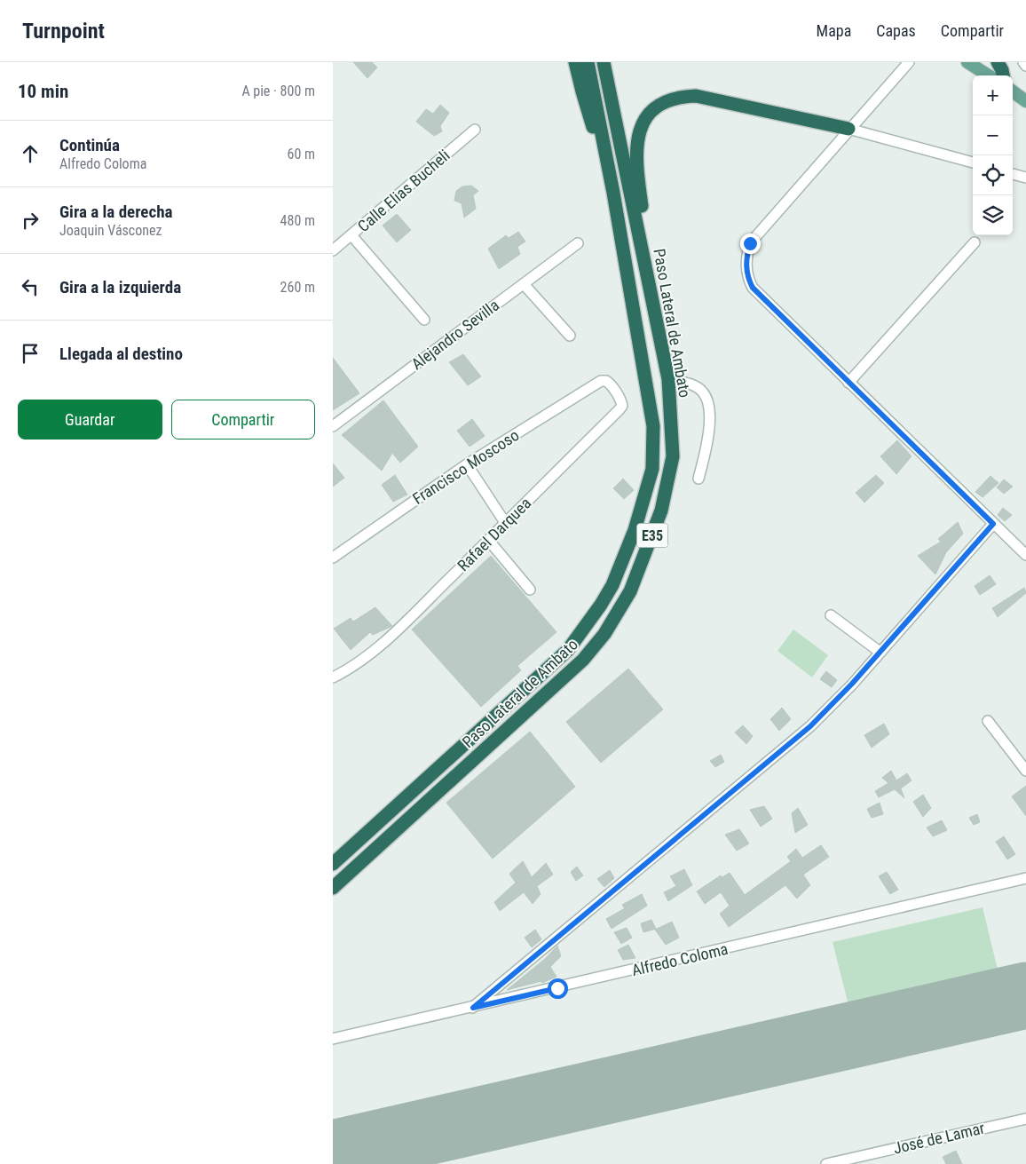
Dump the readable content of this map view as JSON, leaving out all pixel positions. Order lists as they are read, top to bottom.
{
  "streets": {
    "highway": ["Paso Lateral de Ambato", "E35"],
    "street": [
      "Calle Elias Bucheli",
      "Alejandro Sevilla",
      "Francisco Moscoso",
      "Rafael Darquea",
      "Alfredo Coloma",
      "José de Lamar"
    ]
  },
  "crossings": [
    ["Francisco Moscoso", "Rafael Darquea"]
  ],
  "page": {
    "header": "Turnpoint",
    "nav": ["Mapa", "Capas", "Compartir"],
    "heading": ["10 min", "A pie · 800 m"],
    "map_buttons": ["+", "−"],
    "list": [
      ["Continúa", "Alfredo Coloma", "60 m"],
      ["Gira a la derecha", "Joaquin Vásconez", "480 m"],
      ["Gira a la izquierda", "260 m"],
      "Llegada al destino"
    ],
    "buttons": ["Guardar", "Compartir"]
  }
}
